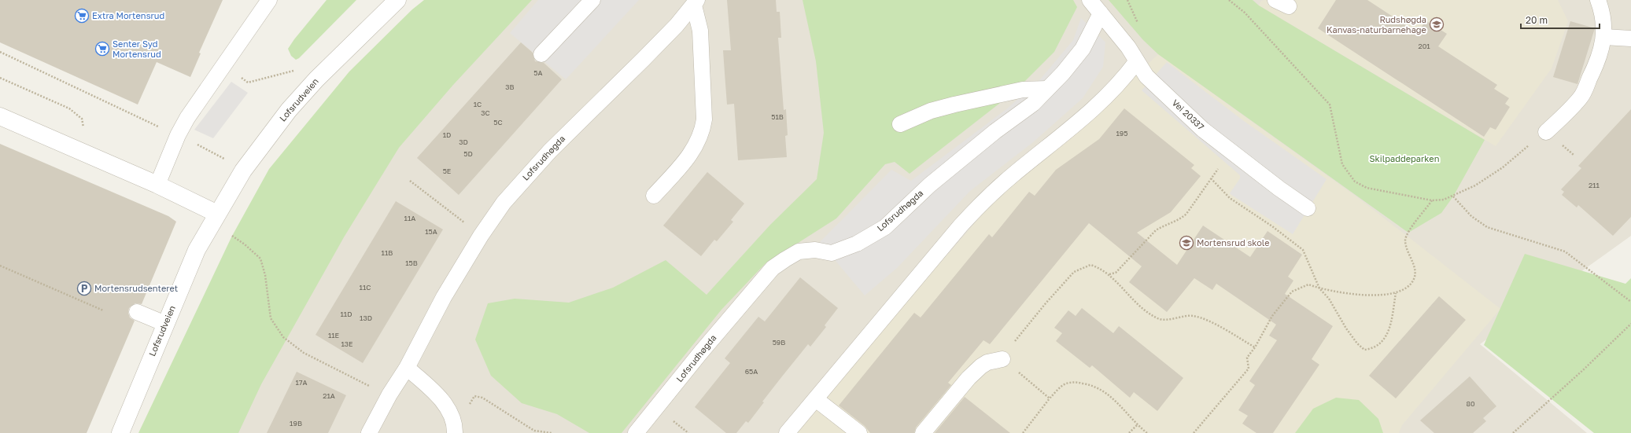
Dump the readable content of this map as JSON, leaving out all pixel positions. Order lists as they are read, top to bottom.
{
  "streets": {
    "street": ["Lofsrudveien"],
    "lane": ["Vei 20337", "Lofsrudhøgda"]
  },
  "crossings": [
    ["Vei 20337", "Lofsrudhøgda"]
  ],
  "parks": ["Skilpaddeparken"],
  "places": {
    "supermarket": ["Extra Mortensrud", "Senter Syd Mortensrud"],
    "school or university": ["Rudshøgda Kanvas-naturbarnehage", "Mortensrud skole"],
    "parking": ["Mortensrudsenteret"]
  },
  "house_numbers": [
    "201",
    "5A",
    "3B",
    "1C",
    "3C",
    "51B",
    "5C",
    "195",
    "1D",
    "3D",
    "5D",
    "5E",
    "211",
    "11A",
    "15A",
    "11B",
    "15B",
    "11C",
    "11D",
    "13D",
    "11E",
    "59B",
    "13E",
    "65A",
    "17A",
    "21A",
    "80",
    "19B"
  ],
  "scale_bar": "20 m"
}
